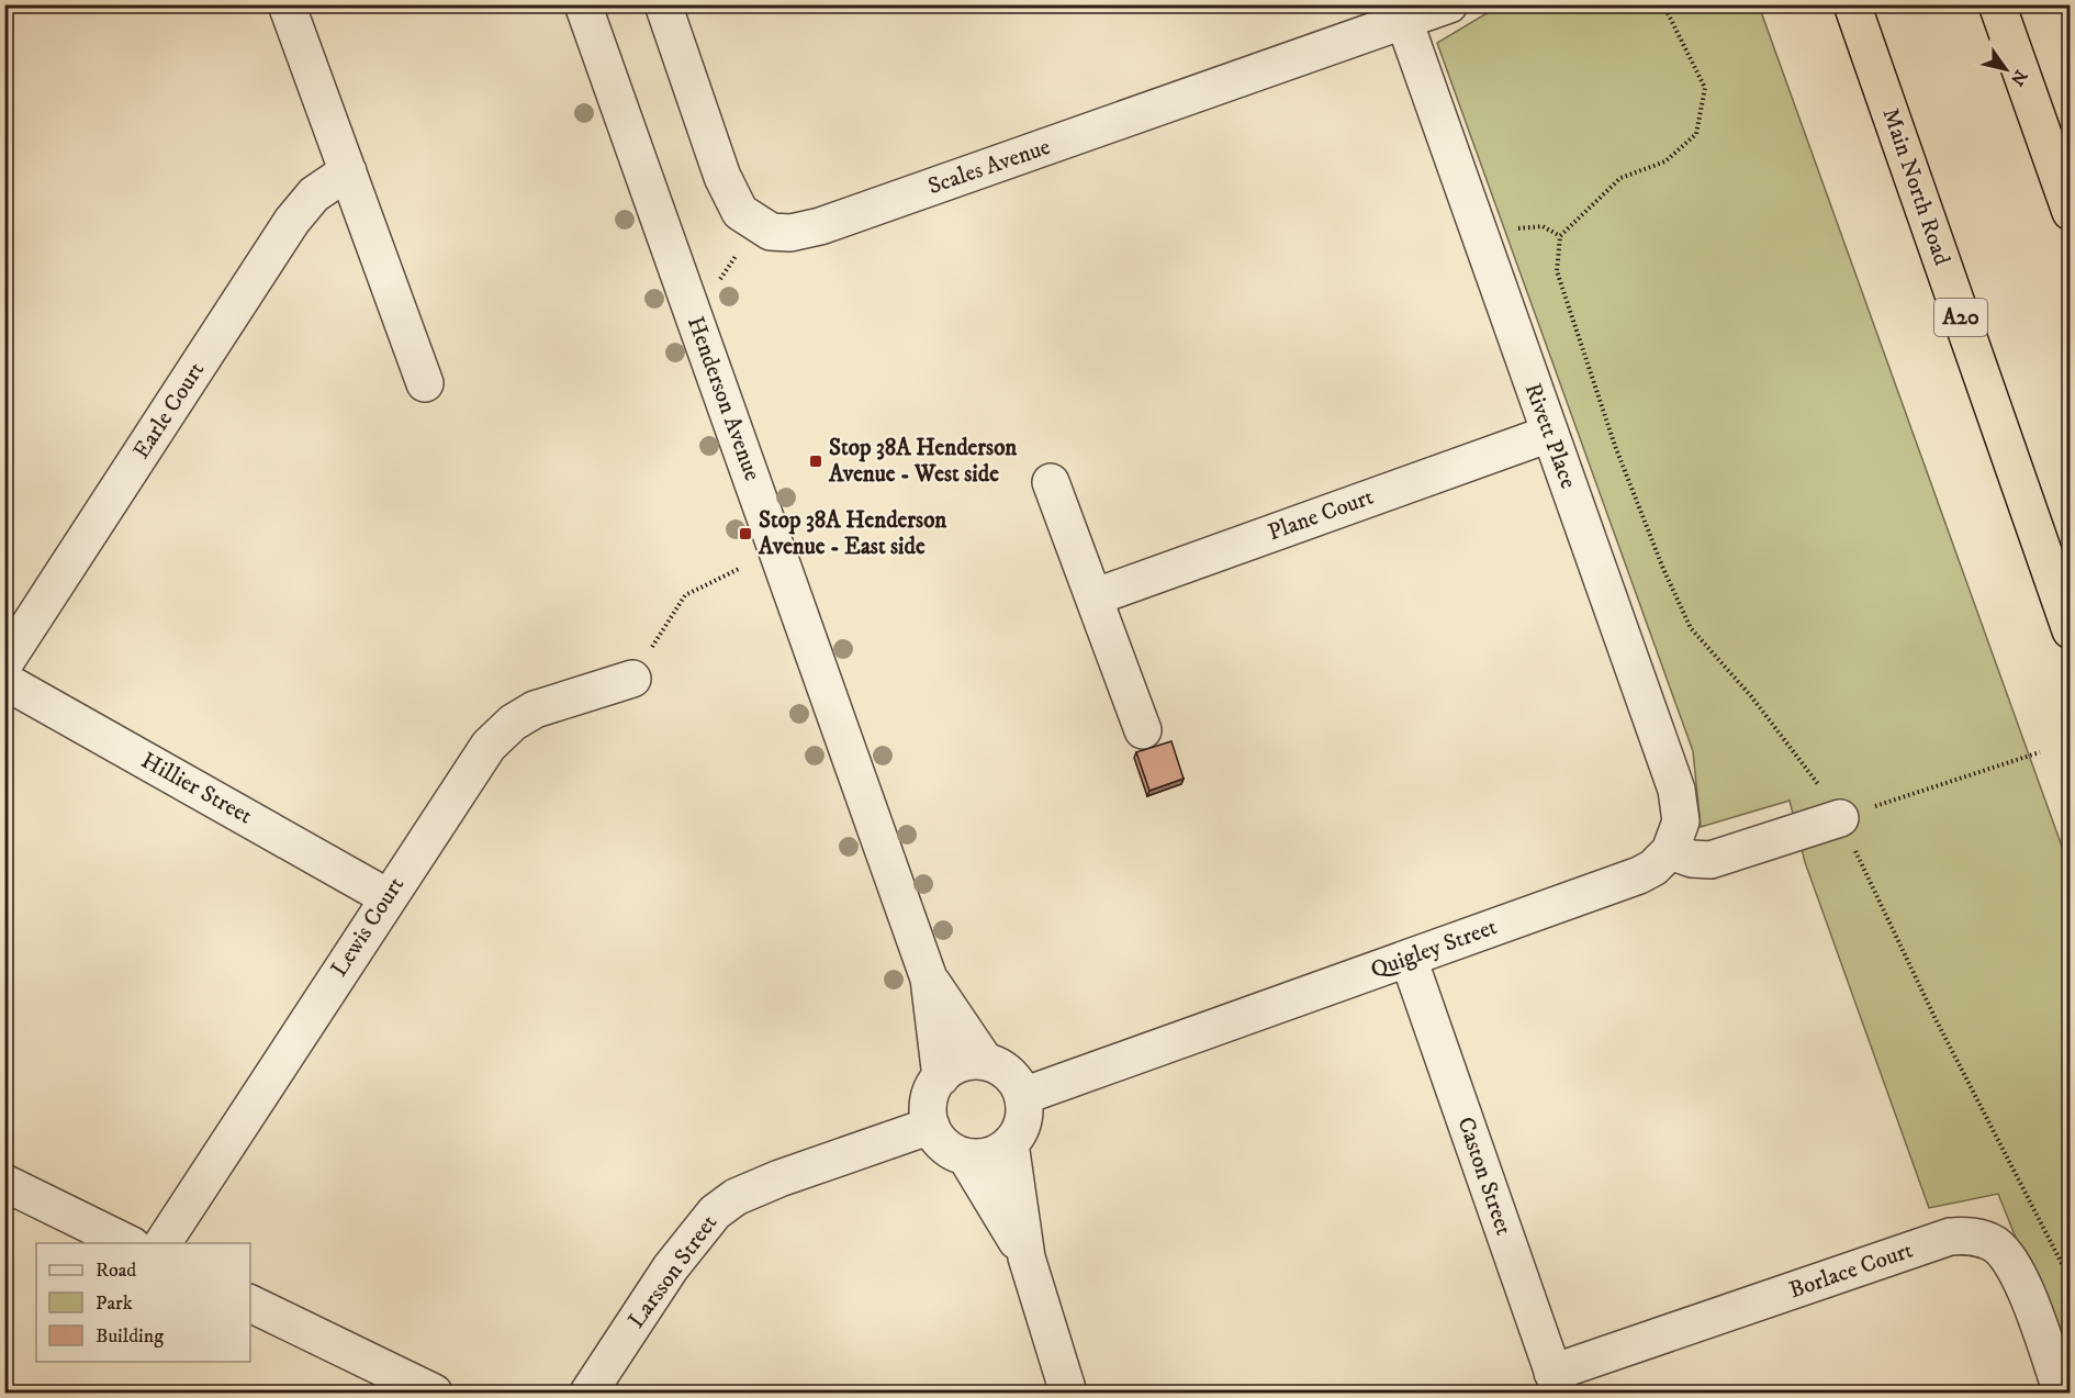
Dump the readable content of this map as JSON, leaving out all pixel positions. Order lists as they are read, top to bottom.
{
  "streets": {
    "highway": ["Main North Road", "A20"],
    "street": [
      "Scales Avenue",
      "Henderson Avenue",
      "Earle Court",
      "Rivett Place",
      "Plane Court",
      "Hillier Street",
      "Lewis Court",
      "Quigley Street",
      "Caston Street",
      "Borlace Court",
      "Larsson Street"
    ]
  },
  "crossings": [
    ["Scales Avenue", "Rivett Place"],
    ["Henderson Avenue", "Quigley Street"],
    ["Henderson Avenue", "Larsson Street"],
    ["Rivett Place", "Plane Court"],
    ["Rivett Place", "Quigley Street"],
    ["Hillier Street", "Lewis Court"],
    ["Quigley Street", "Caston Street"],
    ["Quigley Street", "Larsson Street"],
    ["Caston Street", "Borlace Court"]
  ],
  "places": {
    "transit": ["Stop 38A Henderson Avenue - West side", "Stop 38A Henderson Avenue - East side"]
  },
  "legend": ["Road", "Park", "Building"],
  "north": "bottom right"
}
